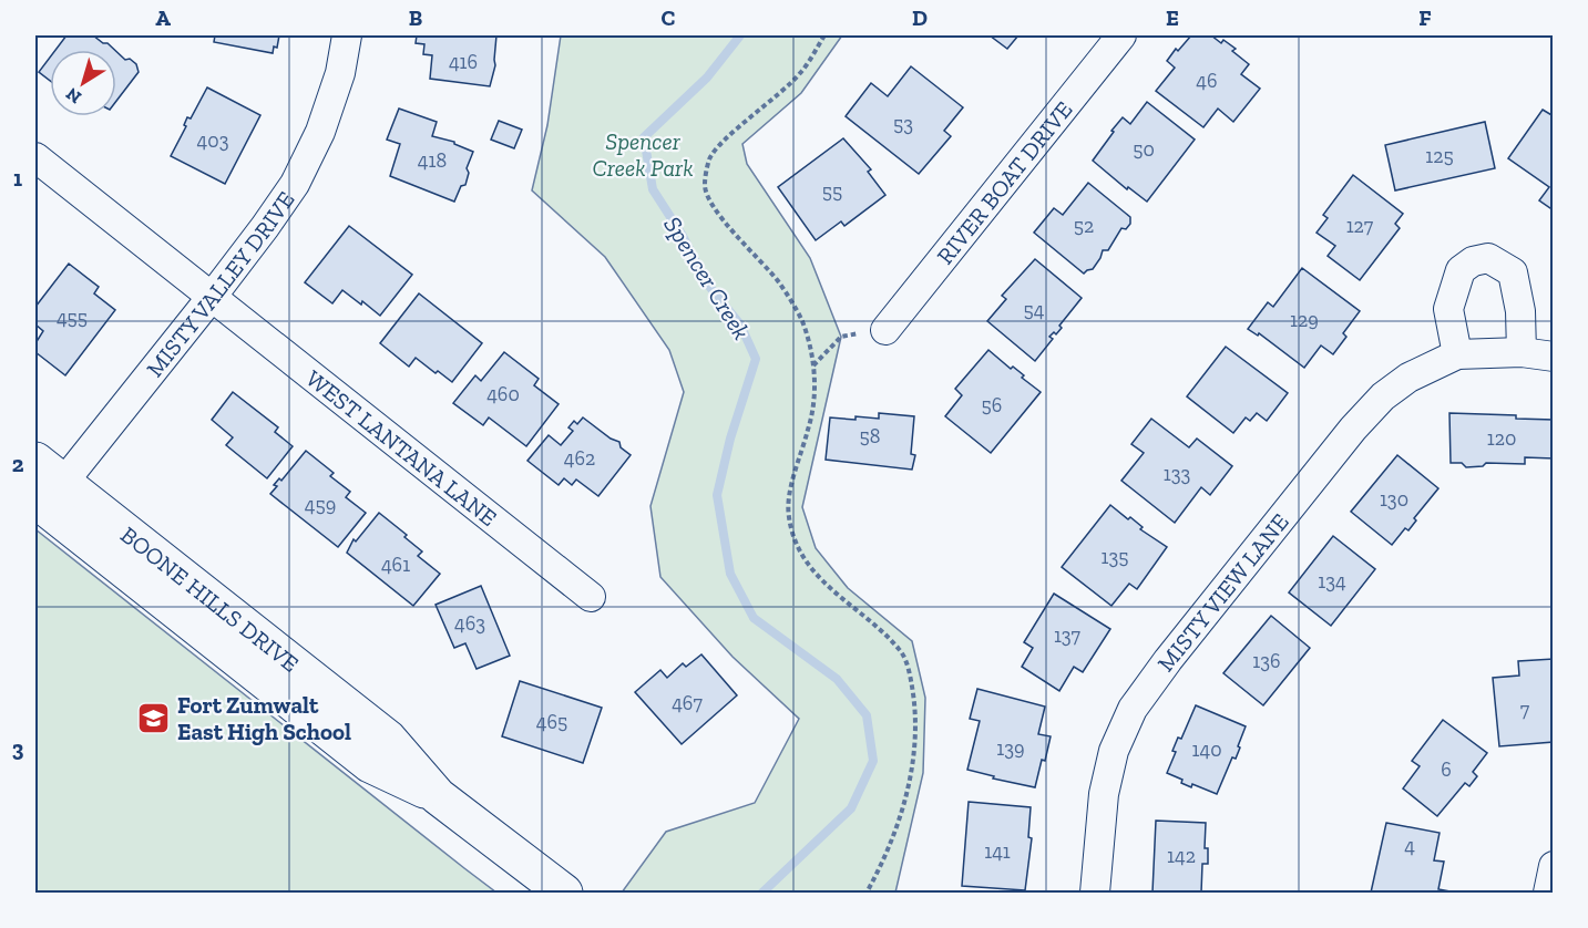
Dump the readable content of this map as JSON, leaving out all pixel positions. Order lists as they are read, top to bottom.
{
  "streets": {
    "street": [
      "RIVER BOAT DRIVE",
      "MISTY VALLEY DRIVE",
      "WEST LANTANA LANE",
      "MISTY VIEW LANE",
      "BOONE HILLS DRIVE"
    ]
  },
  "crossings": [
    ["MISTY VALLEY DRIVE", "WEST LANTANA LANE"],
    ["MISTY VALLEY DRIVE", "BOONE HILLS DRIVE"]
  ],
  "water": ["Spencer Creek"],
  "parks": ["Spencer Creek Park"],
  "places": {
    "school or university": ["Fort Zumwalt East High School"]
  },
  "house_numbers": [
    "416",
    "46",
    "53",
    "403",
    "50",
    "125",
    "418",
    "55",
    "52",
    "127",
    "54",
    "455",
    "129",
    "460",
    "56",
    "58",
    "120",
    "462",
    "133",
    "130",
    "459",
    "135",
    "461",
    "134",
    "463",
    "137",
    "136",
    "467",
    "7",
    "465",
    "139",
    "140",
    "6",
    "4",
    "141",
    "142"
  ],
  "north": "bottom left",
  "grid": {
    "columns": [
      "A",
      "B",
      "C",
      "D",
      "E",
      "F"
    ],
    "rows": ["1", "2", "3"]
  }
}
